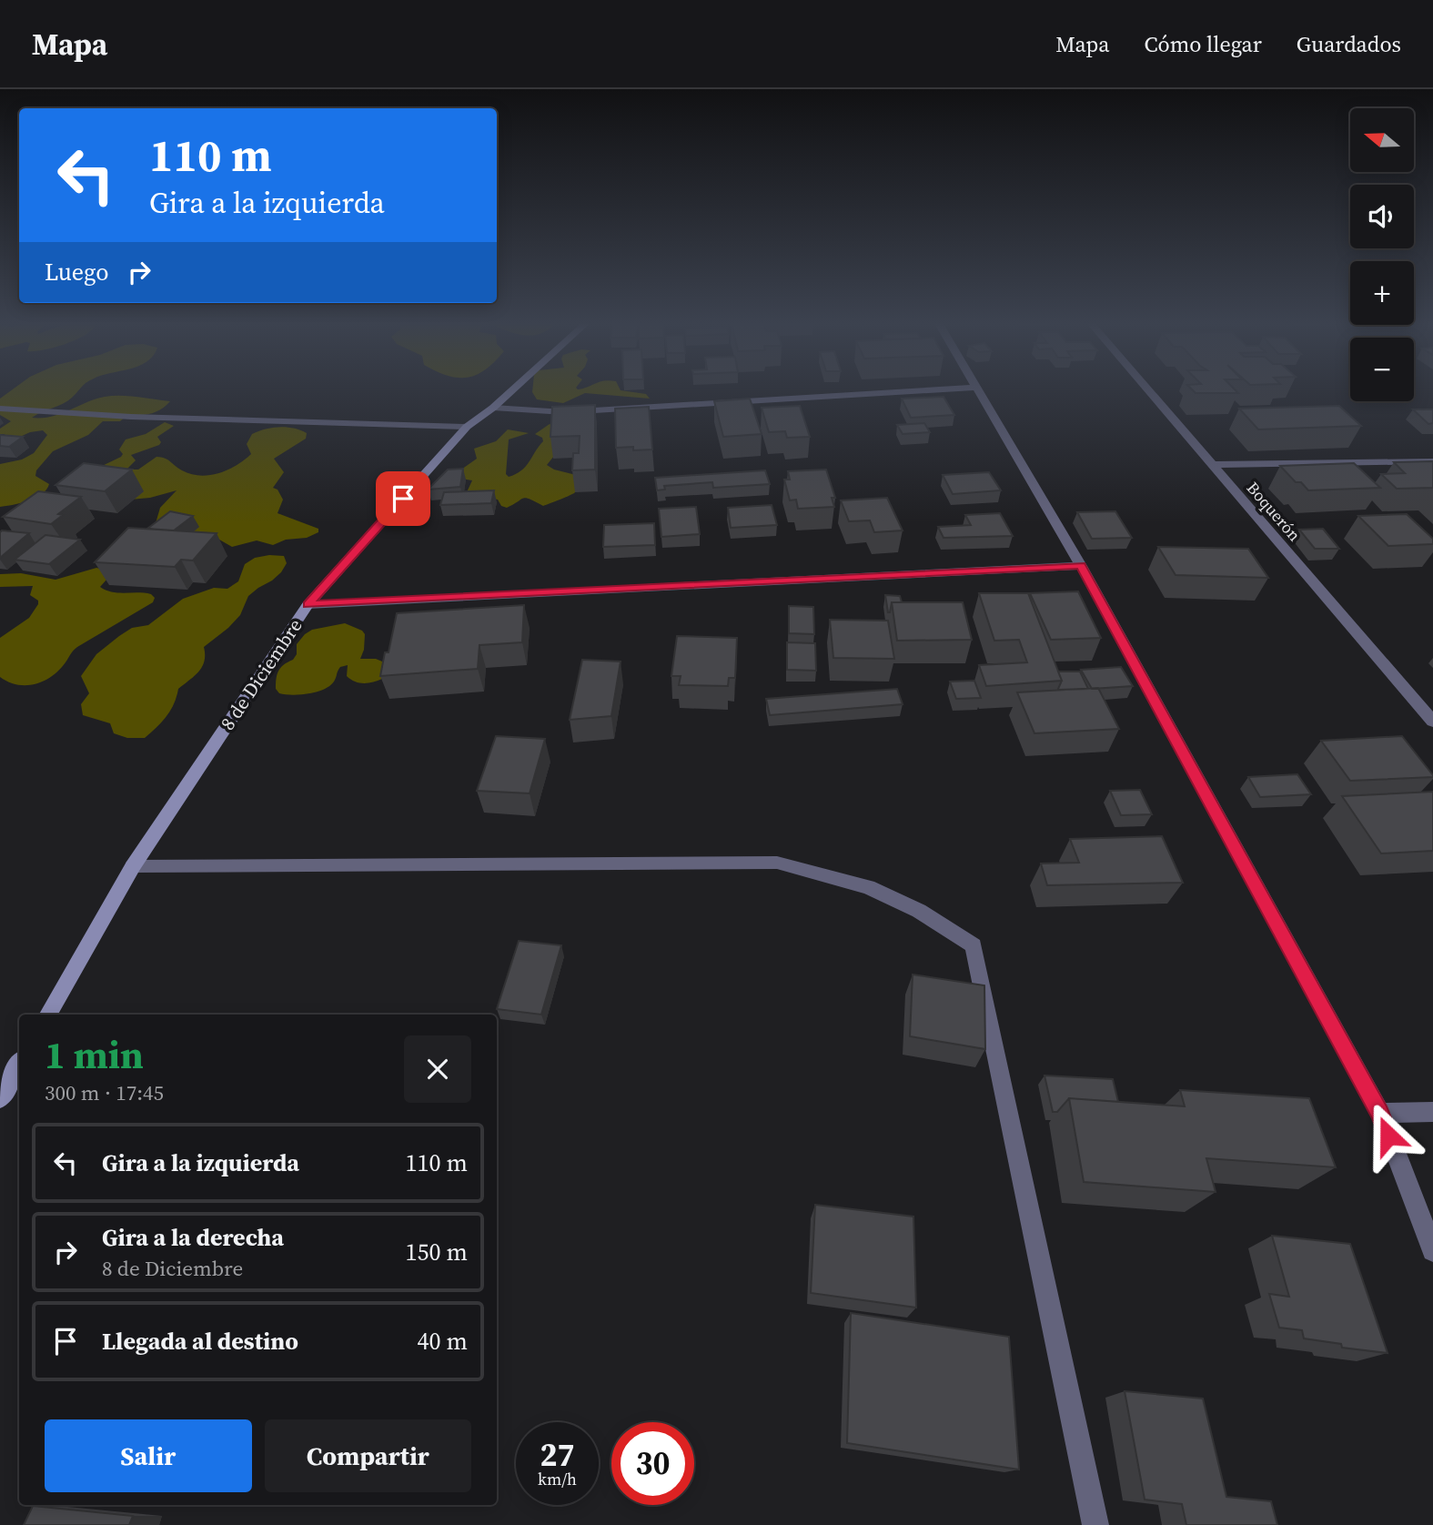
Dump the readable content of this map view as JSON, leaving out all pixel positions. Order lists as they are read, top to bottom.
{
  "streets": {
    "street": ["Boquerón", "8 de Diciembre"]
  },
  "north": "left",
  "page": {
    "header": "Mapa",
    "nav": ["Mapa", "Cómo llegar", "Guardados"],
    "map_buttons": ["+", "−"],
    "turn": ["110 m", "Gira a la izquierda"],
    "then": "Luego",
    "heading": ["1 min", "300 m · 17:45"],
    "list": [
      {
        "name": "Gira a la izquierda",
        "value": "110 m"
      },
      {
        "name": "Gira a la derecha",
        "note": "8 de Diciembre",
        "value": "150 m"
      },
      {
        "name": "Llegada al destino",
        "value": "40 m"
      }
    ],
    "buttons": ["Salir", "Compartir"],
    "speed": "27 km/h",
    "limit": "30"
  }
}
